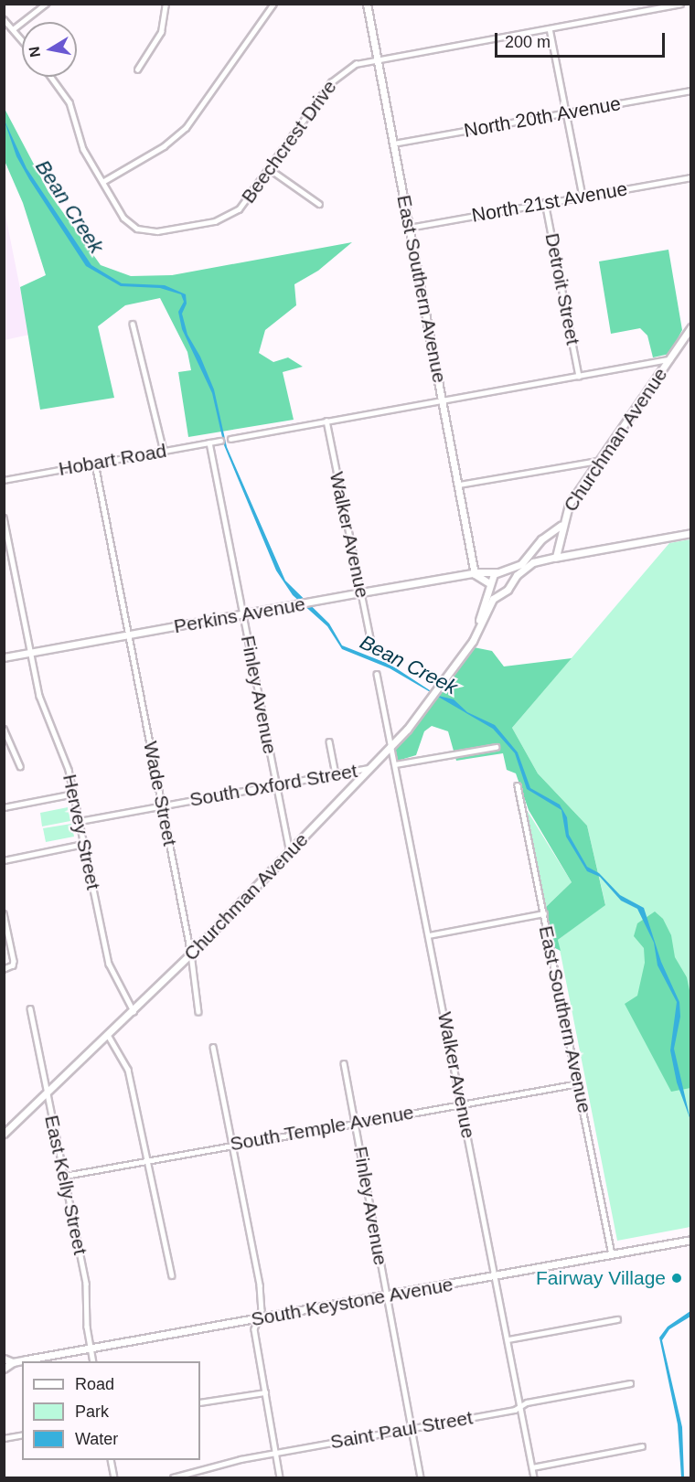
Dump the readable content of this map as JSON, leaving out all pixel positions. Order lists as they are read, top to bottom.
{
  "streets": {
    "main road": [
      "East Southern Avenue",
      "Churchman Avenue",
      "Perkins Avenue",
      "South Keystone Avenue"
    ],
    "street": [
      "North 20th Avenue",
      "Beechcrest Drive",
      "North 21st Avenue",
      "Detroit Street",
      "Hobart Road",
      "Walker Avenue",
      "Finley Avenue",
      "South Oxford Street",
      "Wade Street",
      "Hervey Street",
      "South Temple Avenue",
      "East Kelly Street",
      "Saint Paul Street"
    ]
  },
  "crossings": [
    ["North 20th Avenue", "East Southern Avenue"],
    ["Beechcrest Drive", "East Southern Avenue"],
    ["North 21st Avenue", "East Southern Avenue"],
    ["North 21st Avenue", "Detroit Street"],
    ["East Southern Avenue", "Perkins Avenue"],
    ["East Southern Avenue", "South Temple Avenue"],
    ["East Southern Avenue", "South Keystone Avenue"],
    ["Churchman Avenue", "Walker Avenue"],
    ["Churchman Avenue", "Perkins Avenue"],
    ["Churchman Avenue", "Finley Avenue"],
    ["Churchman Avenue", "South Oxford Street"],
    ["Churchman Avenue", "Wade Street"],
    ["Churchman Avenue", "Hervey Street"],
    ["Churchman Avenue", "East Kelly Street"],
    ["Hobart Road", "Finley Avenue"],
    ["Hobart Road", "Wade Street"],
    ["Walker Avenue", "Perkins Avenue"],
    ["Walker Avenue", "South Temple Avenue"],
    ["Walker Avenue", "South Keystone Avenue"],
    ["Walker Avenue", "Saint Paul Street"],
    ["Perkins Avenue", "Finley Avenue"],
    ["Perkins Avenue", "Wade Street"],
    ["Perkins Avenue", "Hervey Street"],
    ["Finley Avenue", "South Oxford Street"],
    ["Finley Avenue", "South Temple Avenue"],
    ["Finley Avenue", "South Keystone Avenue"],
    ["Finley Avenue", "Saint Paul Street"],
    ["South Oxford Street", "Wade Street"],
    ["South Oxford Street", "Hervey Street"],
    ["South Temple Avenue", "East Kelly Street"],
    ["East Kelly Street", "South Keystone Avenue"]
  ],
  "water": ["Bean Creek"],
  "places": ["Fairway Village"],
  "legend": ["Road", "Park", "Water"],
  "scale_bar": "200 m",
  "north": "left"
}
